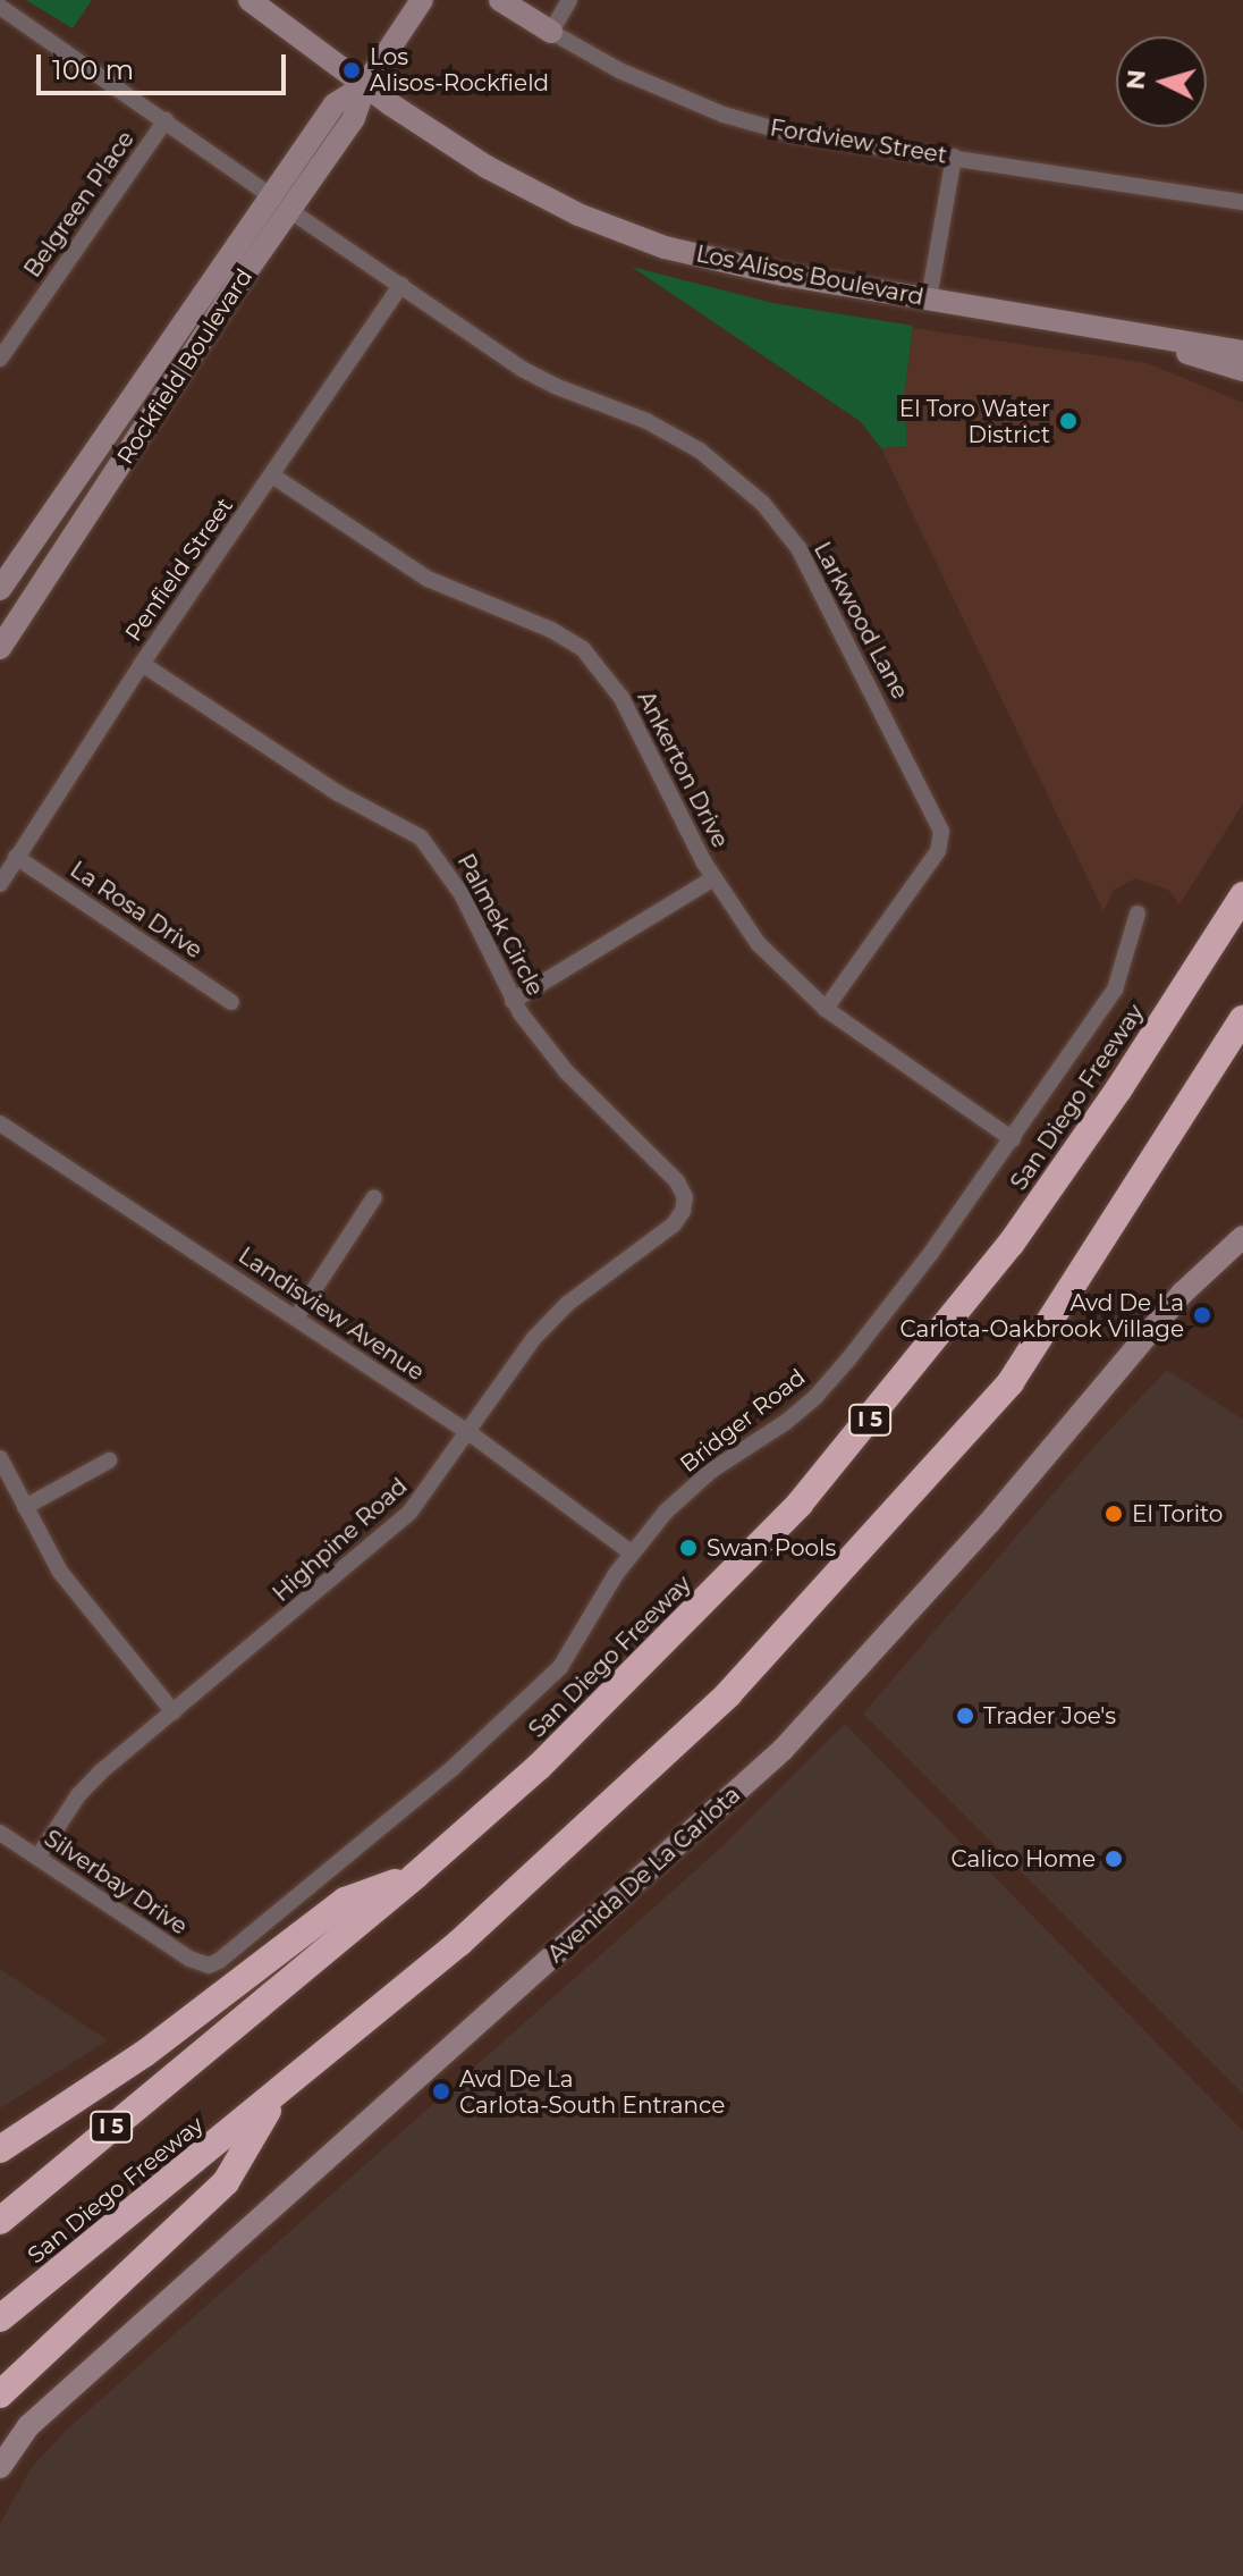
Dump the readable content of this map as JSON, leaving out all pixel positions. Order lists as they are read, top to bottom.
{
  "streets": {
    "highway": ["San Diego Freeway", "I 5"],
    "main road": [
      "Fordview Street",
      "Los Alisos Boulevard",
      "Rockfield Boulevard",
      "Avenida De La Carlota"
    ],
    "street": [
      "Belgreen Place",
      "Penfield Street",
      "Larkwood Lane",
      "Ankerton Drive",
      "La Rosa Drive",
      "Palmek Circle",
      "Landisview Avenue",
      "Bridger Road",
      "Highpine Road",
      "Silverbay Drive"
    ]
  },
  "crossings": [
    ["Belgreen Place", "Larkwood Lane"],
    ["Los Alisos Boulevard", "Rockfield Boulevard"],
    ["Rockfield Boulevard", "Larkwood Lane"],
    ["Penfield Street", "Larkwood Lane"],
    ["Penfield Street", "Ankerton Drive"],
    ["Penfield Street", "La Rosa Drive"],
    ["Penfield Street", "Palmek Circle"],
    ["Larkwood Lane", "Ankerton Drive"],
    ["Ankerton Drive", "Bridger Road"],
    ["Palmek Circle", "Highpine Road"],
    ["Landisview Avenue", "Bridger Road"],
    ["Landisview Avenue", "Highpine Road"],
    ["Bridger Road", "Silverbay Drive"],
    ["Highpine Road", "Silverbay Drive"]
  ],
  "places": [
    "Los Alisos-Rockfield",
    "El Toro Water District",
    "Avd De La Carlota-Oakbrook Village",
    "El Torito",
    "Swan Pools",
    "Trader Joe's",
    "Calico Home",
    "Avd De La Carlota-South Entrance"
  ],
  "scale_bar": "100 m",
  "north": "left"
}
